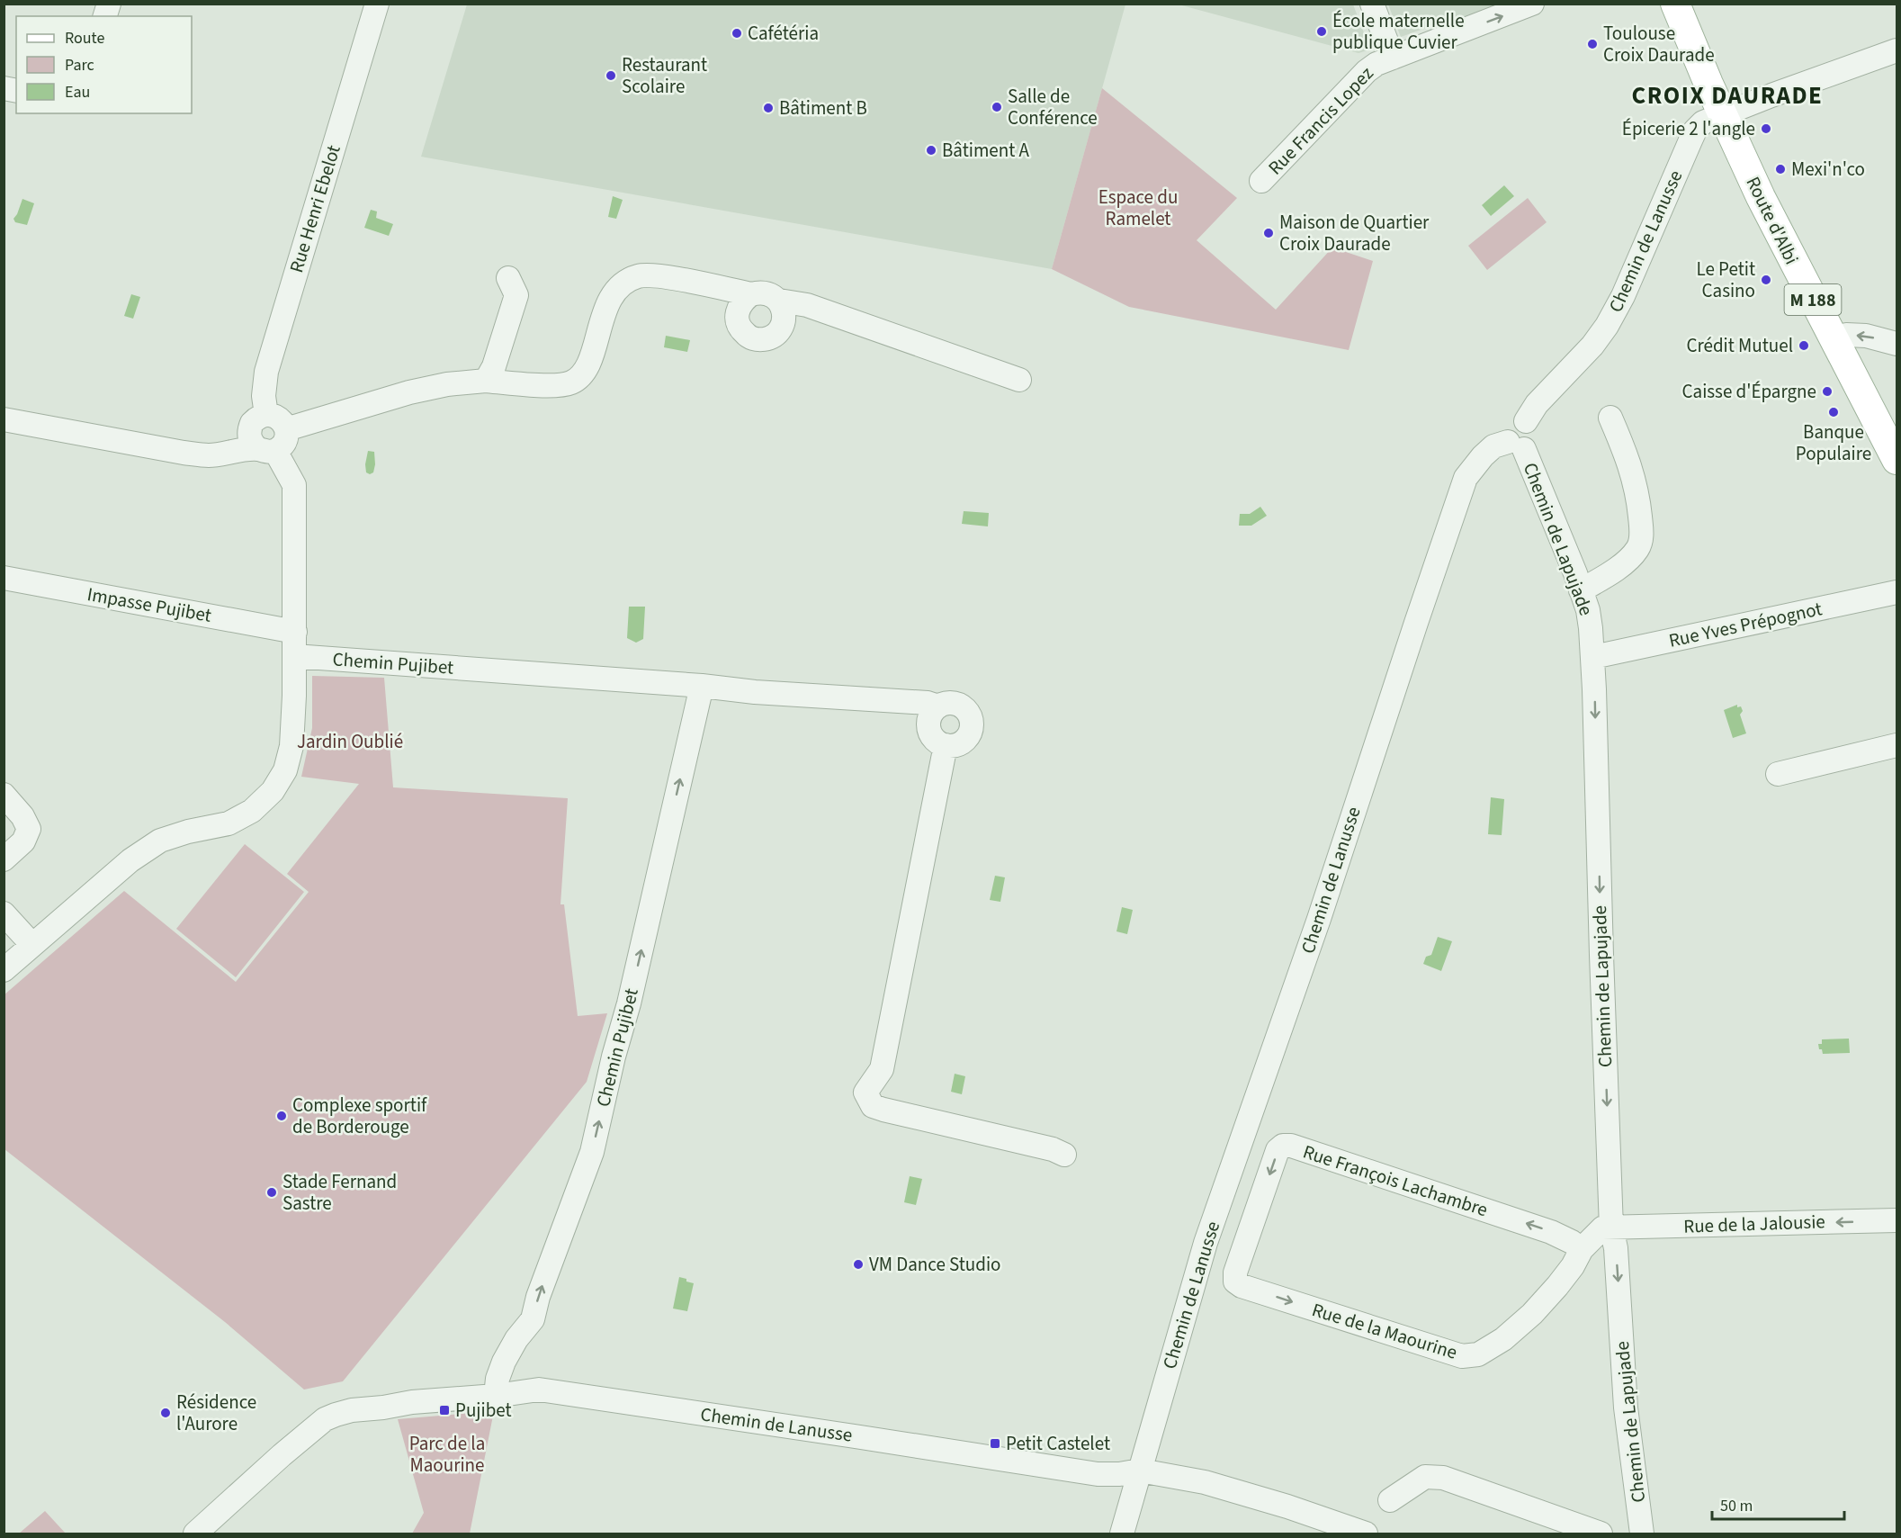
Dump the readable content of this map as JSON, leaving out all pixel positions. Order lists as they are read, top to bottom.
{
  "streets": {
    "main road": ["Route d'Albi", "M 188"],
    "street": [
      "Rue Francis Lopez",
      "Rue Henri Ebelot",
      "Chemin de Lanusse",
      "Chemin de Lapujade",
      "Impasse Pujibet",
      "Rue Yves Prépognot",
      "Chemin Pujibet",
      "Rue François Lachambre",
      "Rue de la Jalousie",
      "Rue de la Maourine"
    ]
  },
  "crossings": [
    ["Route d'Albi", "Chemin de Lanusse"],
    ["Chemin de Lanusse", "Chemin de Lapujade"],
    ["Chemin de Lanusse", "Chemin Pujibet"],
    ["Chemin de Lapujade", "Rue Yves Prépognot"],
    ["Chemin de Lapujade", "Rue de la Jalousie"],
    ["Chemin de Lapujade", "Rue de la Maourine"],
    ["Rue François Lachambre", "Rue de la Maourine"],
    ["Rue de la Jalousie", "Rue de la Maourine"]
  ],
  "one_way": [
    "Rue Francis Lopez",
    "Chemin de Lapujade",
    "Chemin Pujibet",
    "Rue de la Jalousie"
  ],
  "districts": ["CROIX DAURADE"],
  "parks": ["Espace du Ramelet", "Jardin Oublié", "Parc de la Maourine"],
  "places": {
    "other": [
      "École maternelle publique Cuvier",
      "Cafétéria",
      "Toulouse Croix Daurade",
      "Restaurant Scolaire",
      "Salle de Conférence",
      "Bâtiment B",
      "Épicerie 2 l'angle",
      "Bâtiment A",
      "Mexi'n'co",
      "Maison de Quartier Croix Daurade",
      "Le Petit Casino",
      "Crédit Mutuel",
      "Caisse d'Épargne",
      "Banque Populaire",
      "Complexe sportif de Borderouge",
      "Stade Fernand Sastre",
      "VM Dance Studio",
      "Résidence l'Aurore"
    ],
    "transit": ["Pujibet", "Petit Castelet"]
  },
  "legend": ["Route", "Parc", "Eau"],
  "scale_bar": "50 m"
}
